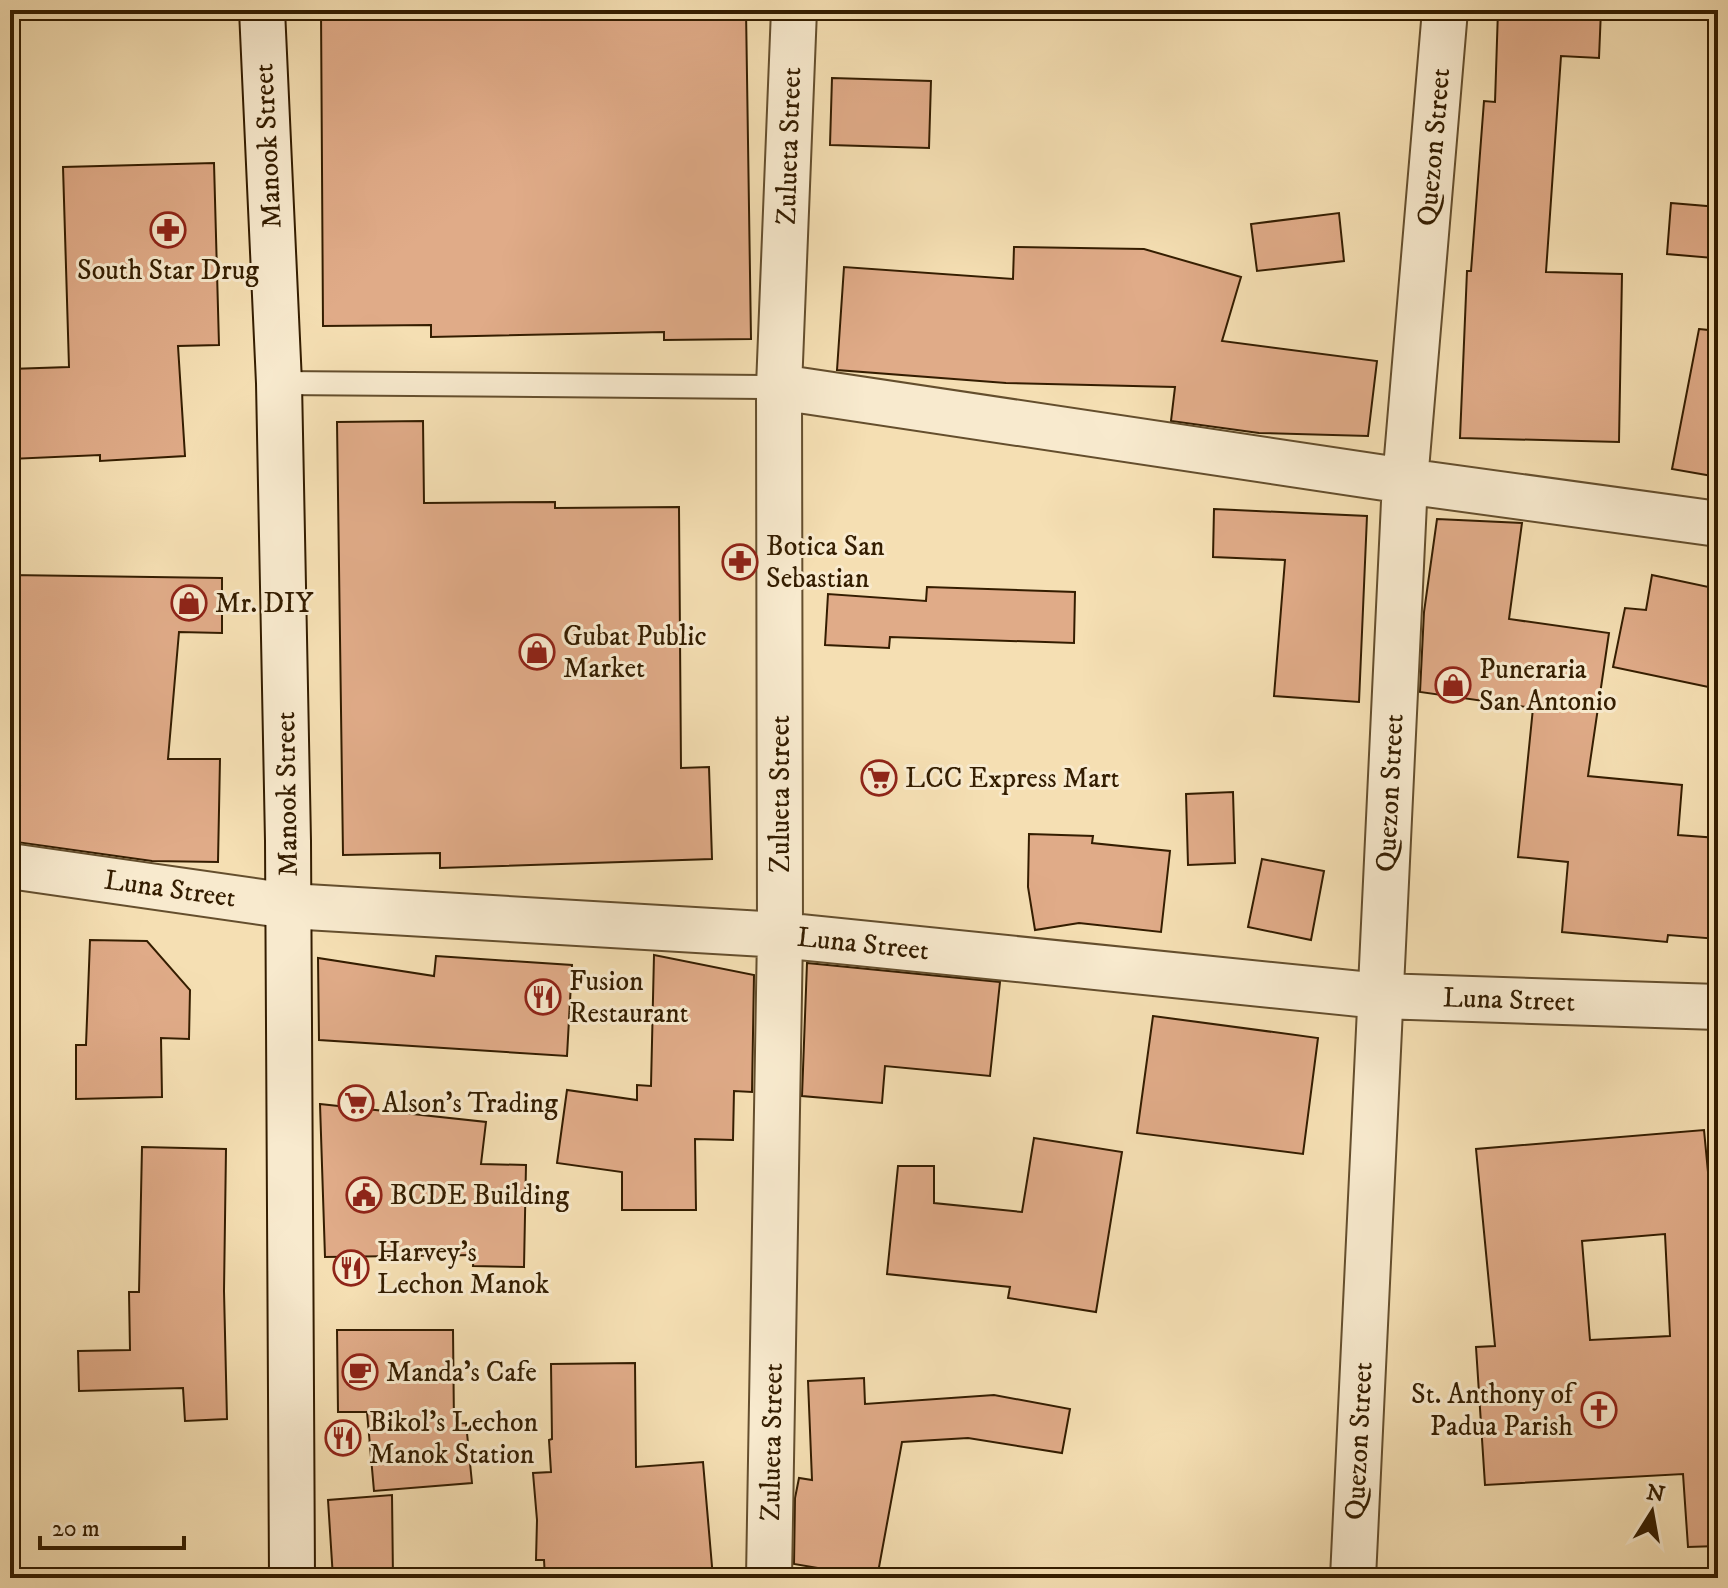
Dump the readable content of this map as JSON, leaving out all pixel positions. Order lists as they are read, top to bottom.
{
  "streets": {
    "street": [
      "Manook Street",
      "Zulueta Street",
      "Quezon Street",
      "Luna Street"
    ]
  },
  "crossings": [
    ["Manook Street", "Luna Street"],
    ["Zulueta Street", "Luna Street"],
    ["Quezon Street", "Luna Street"]
  ],
  "places": {
    "pharmacy": ["South Star Drug", "Botica San Sebastian"],
    "shop": ["Mr. DIY", "Gubat Public Market", "Puneraria San Antonio"],
    "supermarket": ["LCC Express Mart", "Alson's Trading"],
    "restaurant": ["Fusion Restaurant", "Harvey's Lechon Manok", "Bikol's Lechon Manok Station"],
    "public building": ["BCDE Building"],
    "cafe": ["Manda's Cafe"],
    "church": ["St. Anthony of Padua Parish"]
  },
  "scale_bar": "20 m",
  "north": "top"
}
